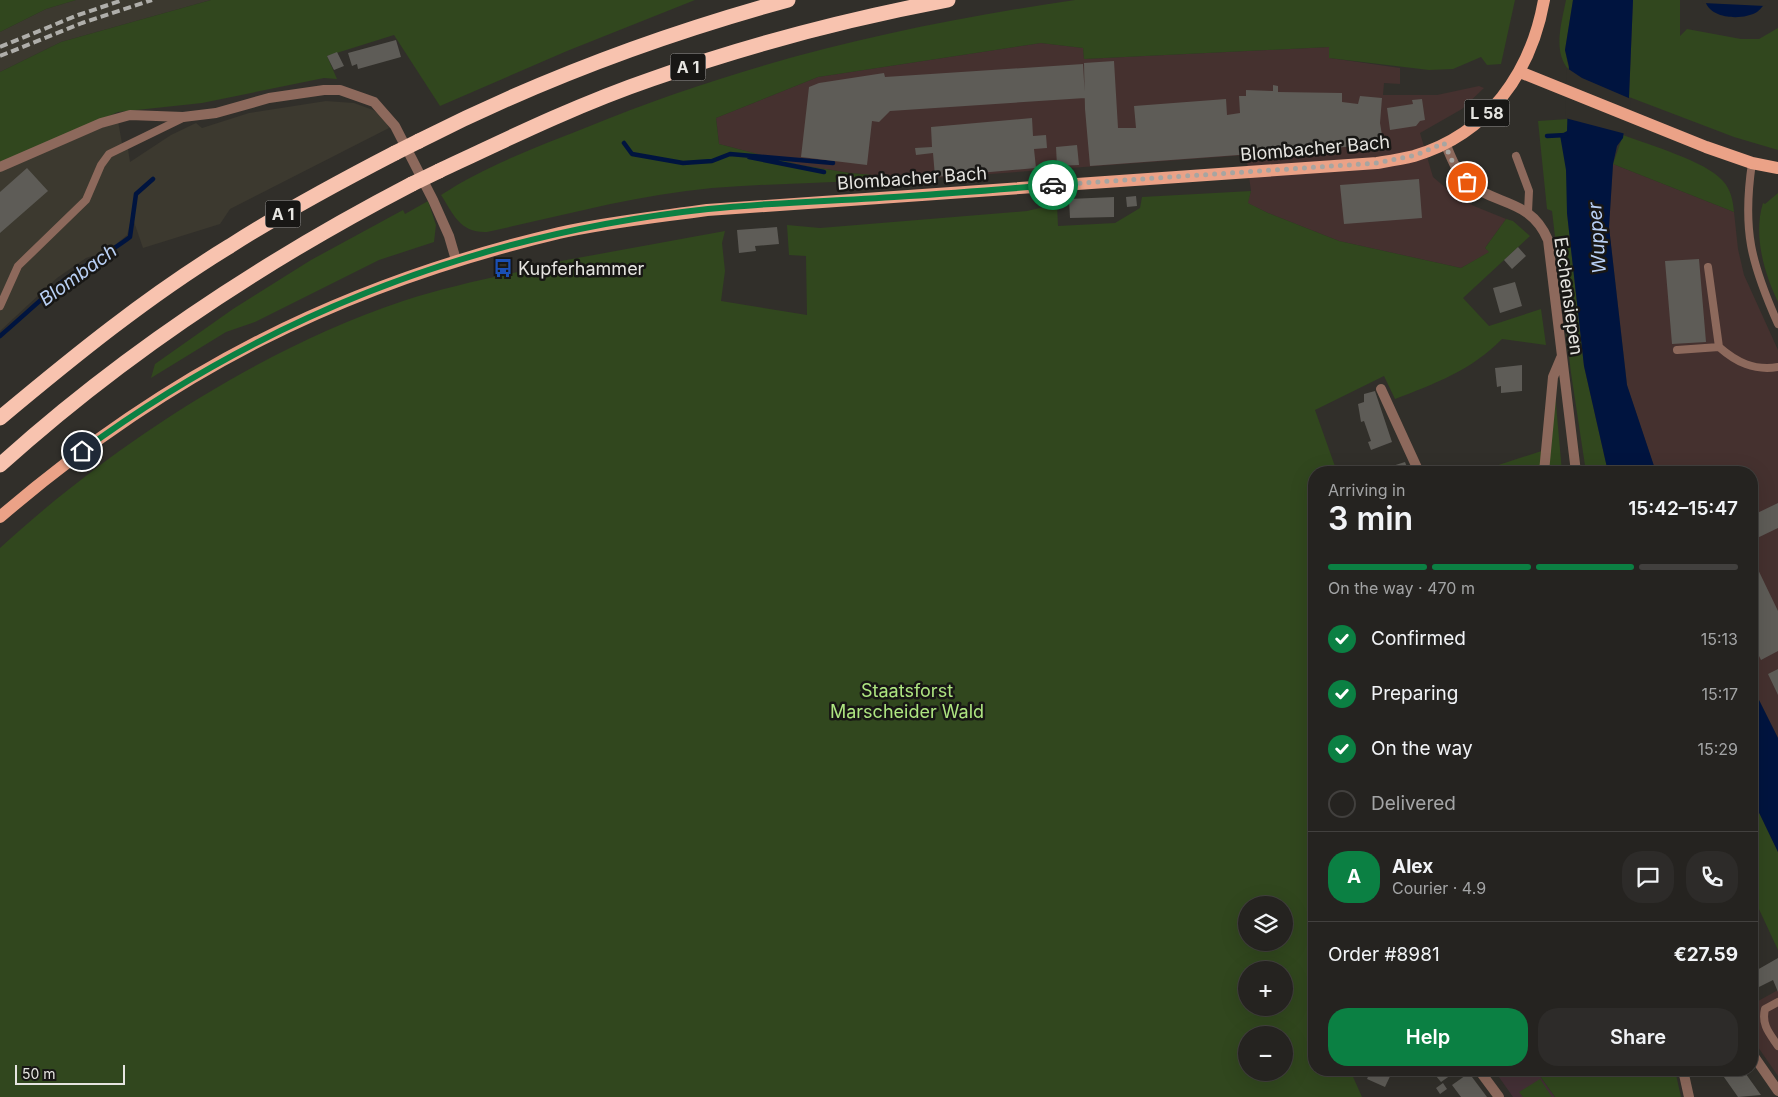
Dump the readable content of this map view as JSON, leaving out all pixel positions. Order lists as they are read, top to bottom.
{
  "streets": {
    "highway": ["A 1"],
    "main road": ["L 58", "Blombacher Bach"],
    "street": ["Eschensiepen"]
  },
  "crossings": [
    ["Blombacher Bach", "Eschensiepen"]
  ],
  "water": ["Wupper", "Blombach"],
  "parks": ["Staatsforst Marscheider Wald"],
  "places": {
    "bus stop": ["Kupferhammer"]
  },
  "scale_bar": "50 m",
  "page": {
    "heading": ["3 min", "Arriving in", "15:42–15:47"],
    "panel": [
      "Alex",
      "Courier · 4.9",
      "Order #8981",
      "€27.59"
    ],
    "bar": "On the way · 470 m",
    "list": [
      ["Confirmed", "15:13"],
      ["Preparing", "15:17"],
      ["On the way", "15:29"],
      "Delivered"
    ],
    "round": "A",
    "map_buttons": ["+", "−"],
    "buttons": ["Help", "Share"],
    "scale": "50 m"
  }
}
